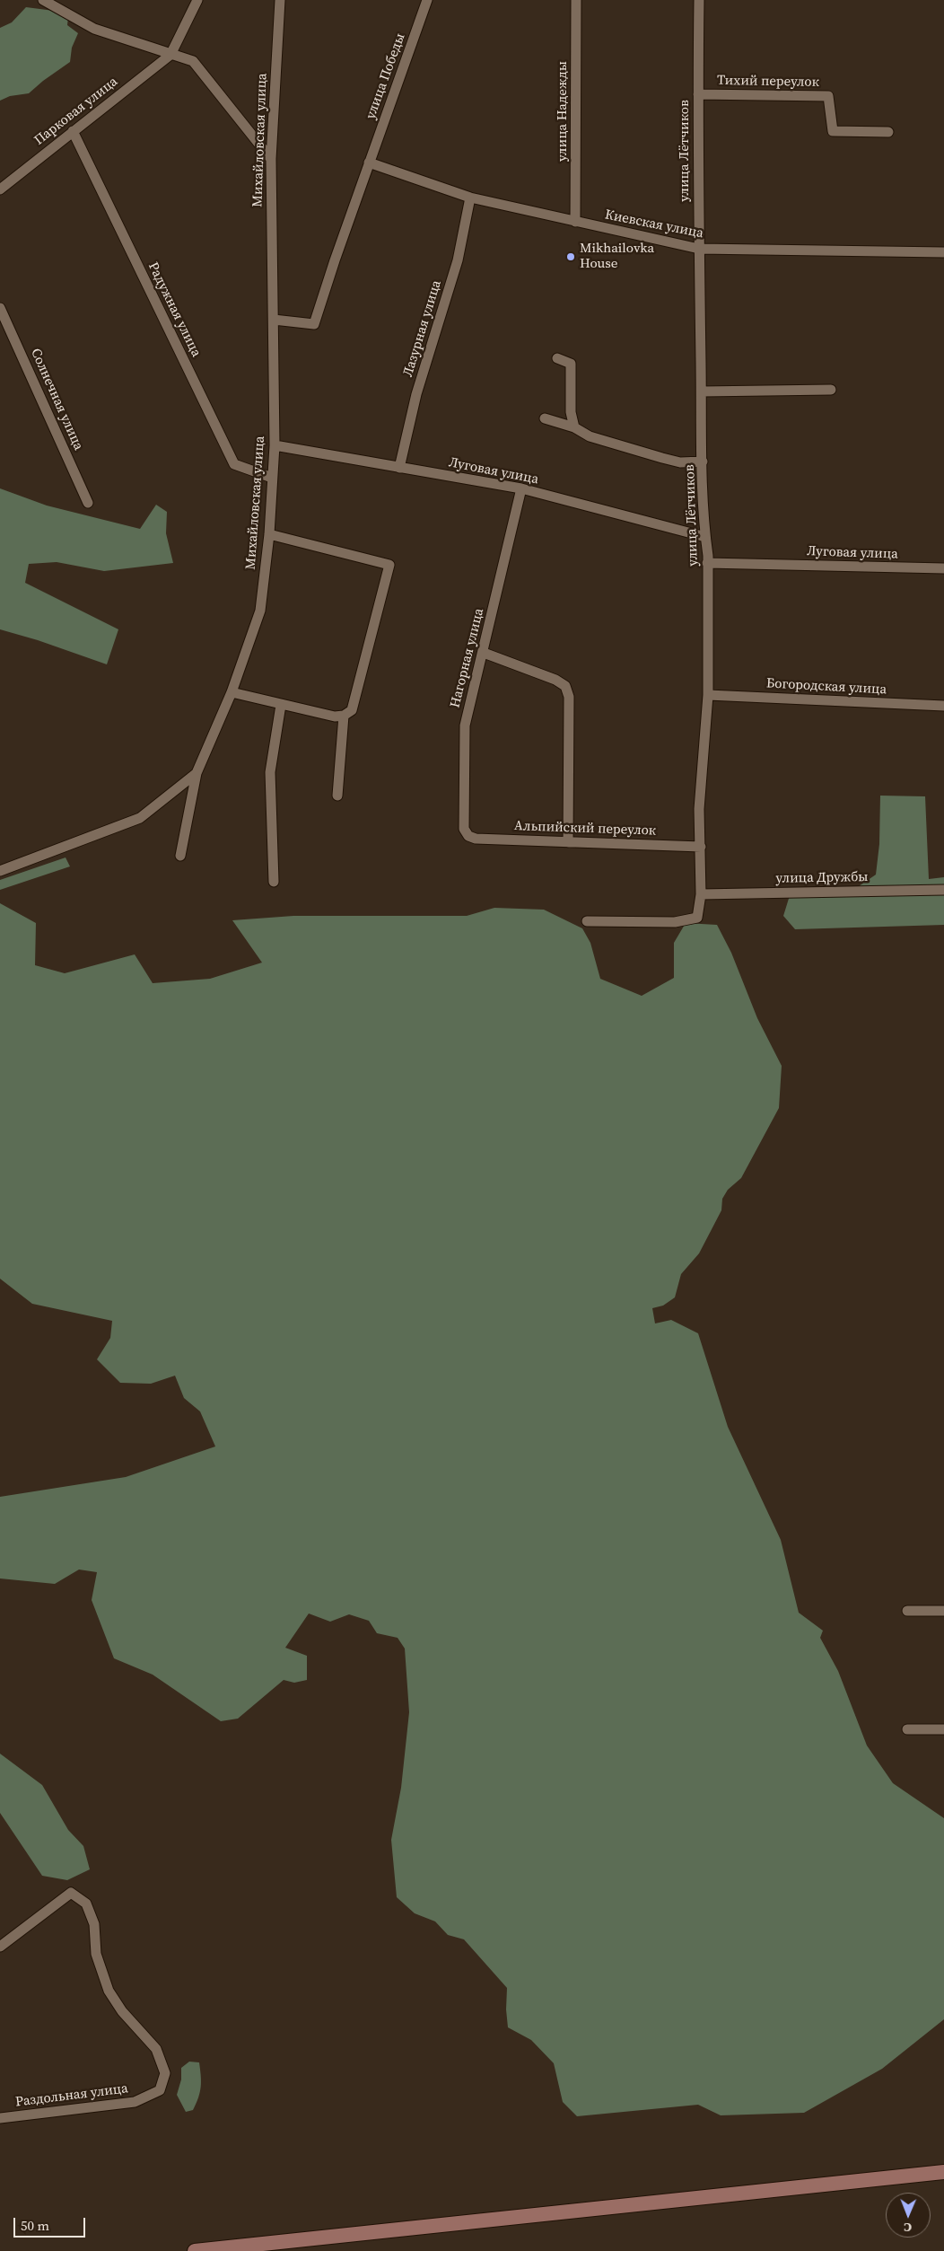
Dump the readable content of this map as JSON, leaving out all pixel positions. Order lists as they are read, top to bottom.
{
  "streets": {
    "street": [
      "улица Победы",
      "Тихий переулок",
      "Парковая улица",
      "улица Надежды",
      "Михайловская улица",
      "улица Лётчиков",
      "Киевская улица",
      "Радужная улица",
      "Лазурная улица",
      "Солнечная улица",
      "Луговая улица",
      "Нагорная улица",
      "Богородская улица",
      "Альпийский переулок",
      "улица Дружбы",
      "Раздольная улица"
    ]
  },
  "crossings": [
    ["улица Победы", "Михайловская улица"],
    ["улица Победы", "Киевская улица"],
    ["Тихий переулок", "улица Лётчиков"],
    ["Парковая улица", "Радужная улица"],
    ["улица Надежды", "Киевская улица"],
    ["Михайловская улица", "Радужная улица"],
    ["Михайловская улица", "Луговая улица"],
    ["улица Лётчиков", "Киевская улица"],
    ["улица Лётчиков", "Луговая улица"],
    ["улица Лётчиков", "Богородская улица"],
    ["улица Лётчиков", "Альпийский переулок"],
    ["улица Лётчиков", "улица Дружбы"],
    ["Киевская улица", "Лазурная улица"],
    ["Лазурная улица", "Луговая улица"],
    ["Луговая улица", "Нагорная улица"],
    ["Нагорная улица", "Альпийский переулок"]
  ],
  "places": ["Mikhailovka House"],
  "scale_bar": "50 m",
  "north": "bottom"
}
